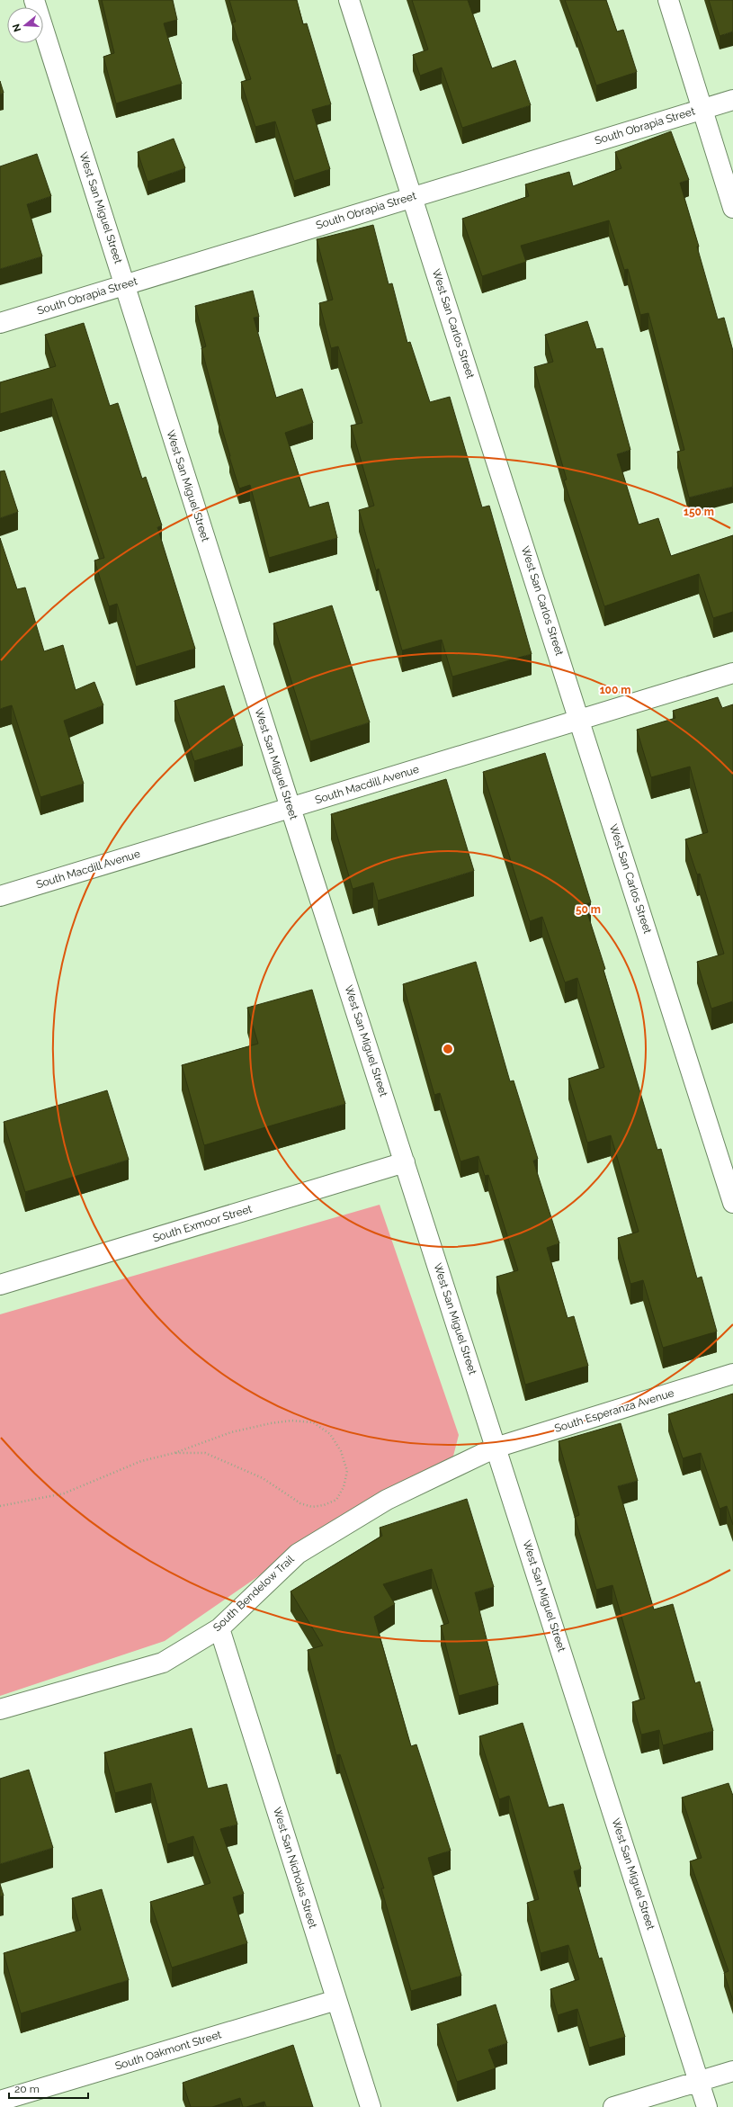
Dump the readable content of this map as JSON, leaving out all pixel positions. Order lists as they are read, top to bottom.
{
  "streets": {
    "street": [
      "South Obrapia Street",
      "West San Miguel Street",
      "West San Carlos Street",
      "South Macdill Avenue",
      "South Exmoor Street",
      "South Esperanza Avenue",
      "South Bendelow Trail",
      "West San Nicholas Street",
      "South Oakmont Street"
    ]
  },
  "crossings": [
    ["South Obrapia Street", "West San Miguel Street"],
    ["South Obrapia Street", "West San Carlos Street"],
    ["West San Miguel Street", "South Macdill Avenue"],
    ["West San Miguel Street", "South Exmoor Street"],
    ["West San Miguel Street", "South Esperanza Avenue"],
    ["West San Miguel Street", "South Bendelow Trail"],
    ["West San Carlos Street", "South Macdill Avenue"],
    ["South Esperanza Avenue", "South Bendelow Trail"],
    ["South Bendelow Trail", "West San Nicholas Street"],
    ["West San Nicholas Street", "South Oakmont Street"]
  ],
  "scale_bar": "20 m",
  "north": "left",
  "rings": ["150 m", "100 m", "50 m"]
}
